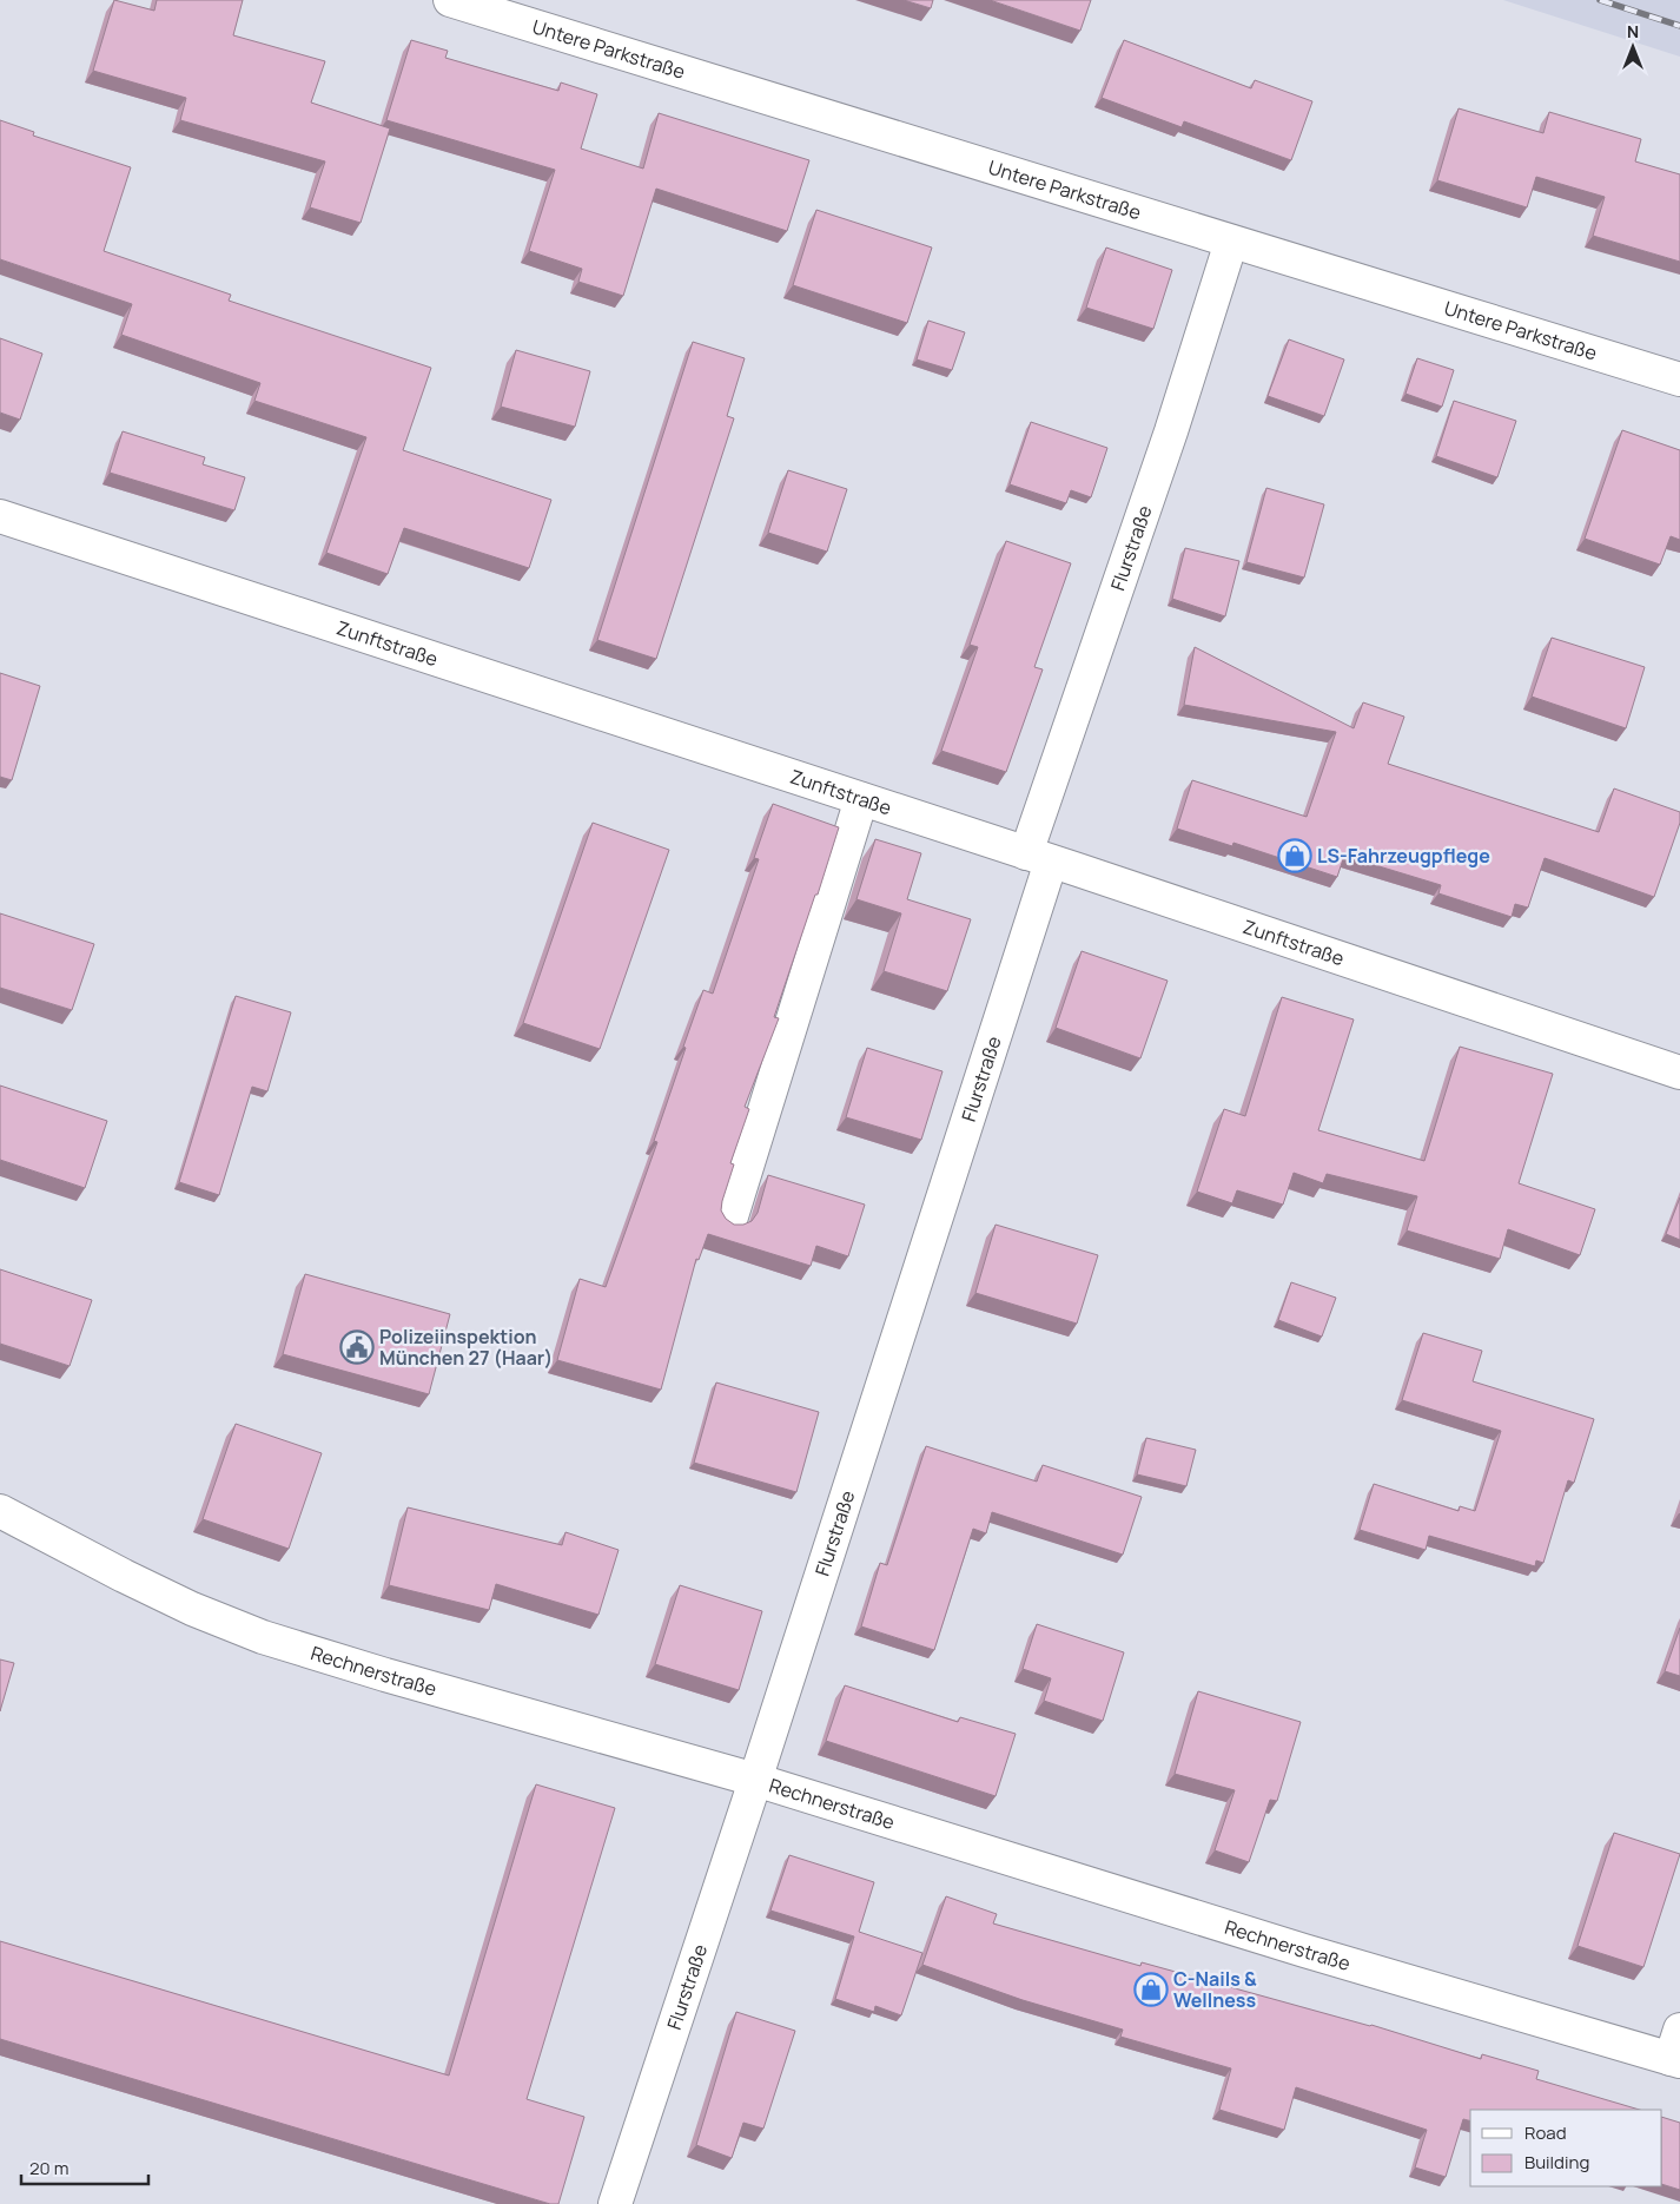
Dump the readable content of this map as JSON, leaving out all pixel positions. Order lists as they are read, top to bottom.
{
  "streets": {
    "street": [
      "Untere Parkstraße",
      "Flurstraße",
      "Zunftstraße",
      "Rechnerstraße"
    ]
  },
  "crossings": [
    ["Untere Parkstraße", "Flurstraße"],
    ["Flurstraße", "Zunftstraße"],
    ["Flurstraße", "Rechnerstraße"]
  ],
  "places": {
    "shop": ["LS-Fahrzeugpflege", "C-Nails & Wellness"],
    "public building": ["Polizeiinspektion München 27 (Haar)"]
  },
  "legend": ["Road", "Building"],
  "scale_bar": "20 m",
  "north": "top"
}
